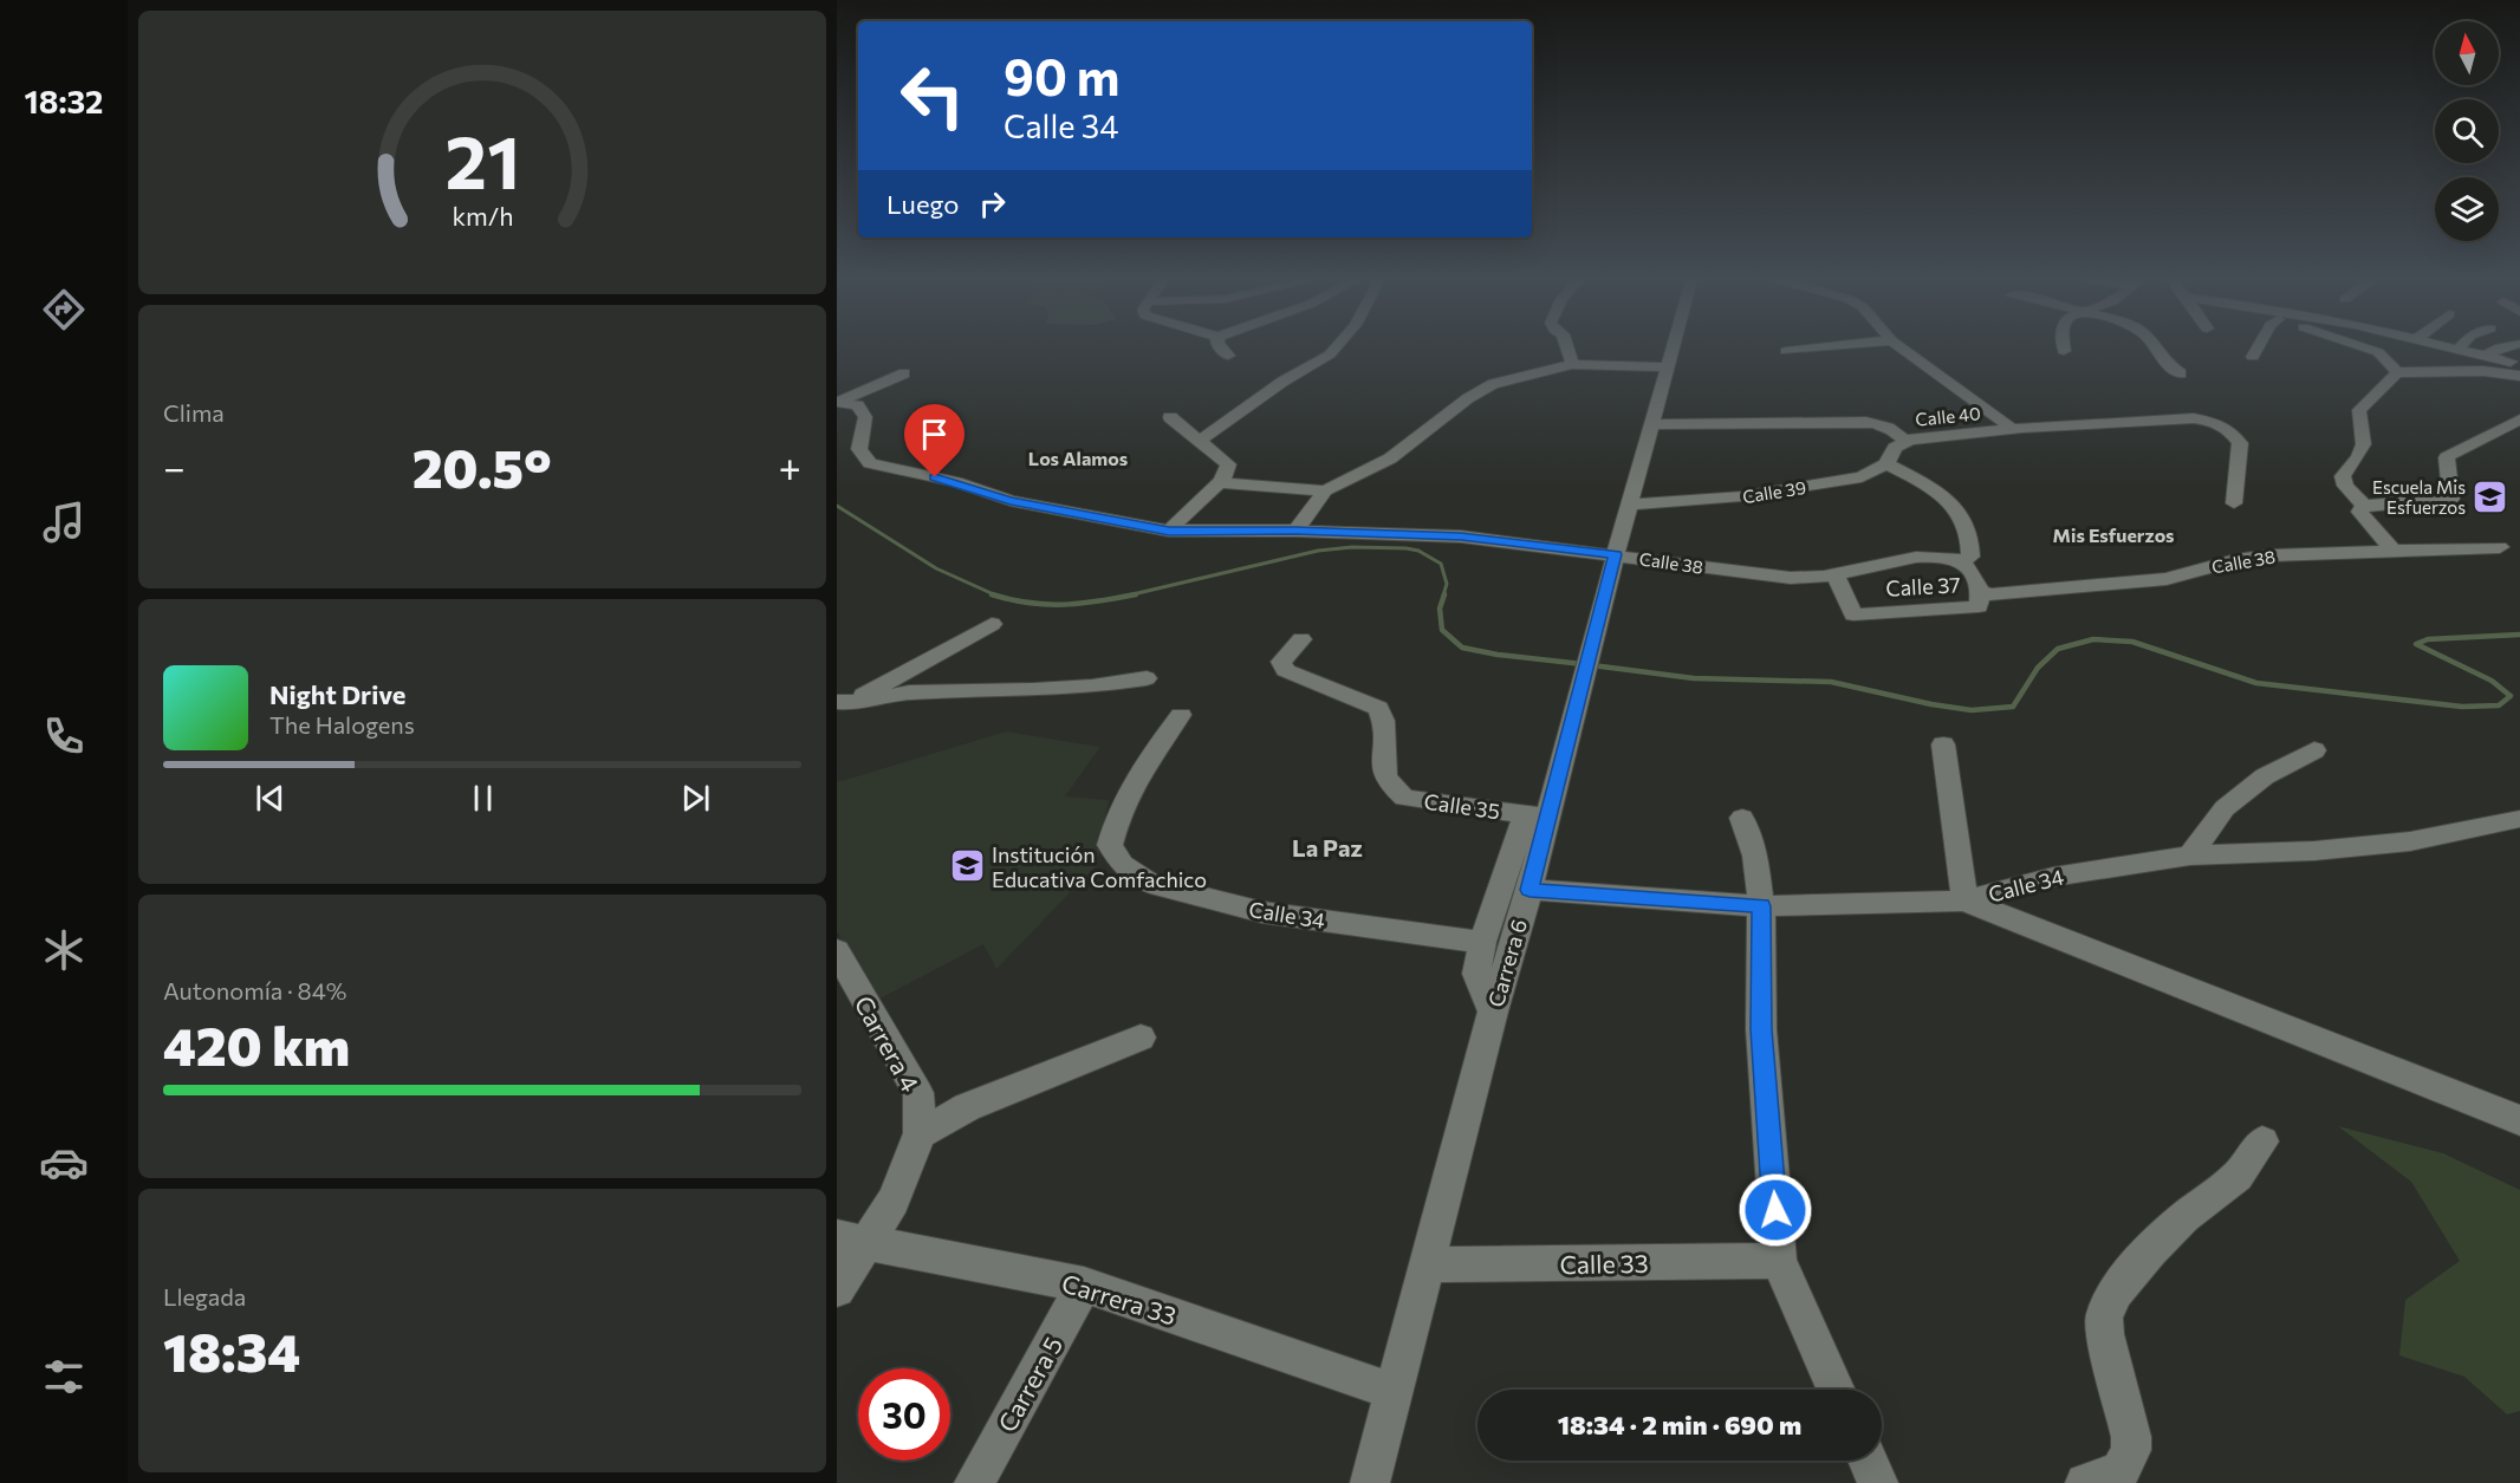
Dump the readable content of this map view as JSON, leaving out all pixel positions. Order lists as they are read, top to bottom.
{
  "streets": {
    "street": [
      "Calle 40",
      "Calle 39",
      "Calle 38",
      "Calle 37",
      "Calle 35",
      "Calle 34",
      "Carrera 6",
      "Carrera 4",
      "Calle 33",
      "Carrera 33",
      "Carrera 5"
    ]
  },
  "crossings": [
    ["Calle 40", "Calle 39"],
    ["Calle 40", "Carrera 6"],
    ["Calle 39", "Carrera 6"],
    ["Calle 38", "Calle 37"],
    ["Calle 38", "Carrera 6"],
    ["Calle 35", "Carrera 6"],
    ["Calle 34", "Carrera 6"],
    ["Carrera 6", "Calle 33"],
    ["Carrera 6", "Carrera 33"],
    ["Carrera 4", "Carrera 33"],
    ["Carrera 33", "Carrera 5"]
  ],
  "districts": ["Los Alamos", "Mis Esfuerzos", "La Paz"],
  "places": {
    "school or university": ["Escuela Mis Esfuerzos", "Institución Educativa Comfachico"]
  },
  "north": "top",
  "page": {
    "tabs": "18:32",
    "turn": ["90 m", "Calle 34"],
    "then": "Luego",
    "tile": [
      "Clima",
      ["Autonomía · 84%", "420 km"],
      ["Llegada", "18:34"]
    ],
    "heat": ["−", "20.5°", "+"],
    "song": ["Night Drive", "The Halogens"],
    "limit": "30",
    "trip": "18:34 · 2 min · 690 m",
    "gauge": ["21", "km/h"]
  }
}
